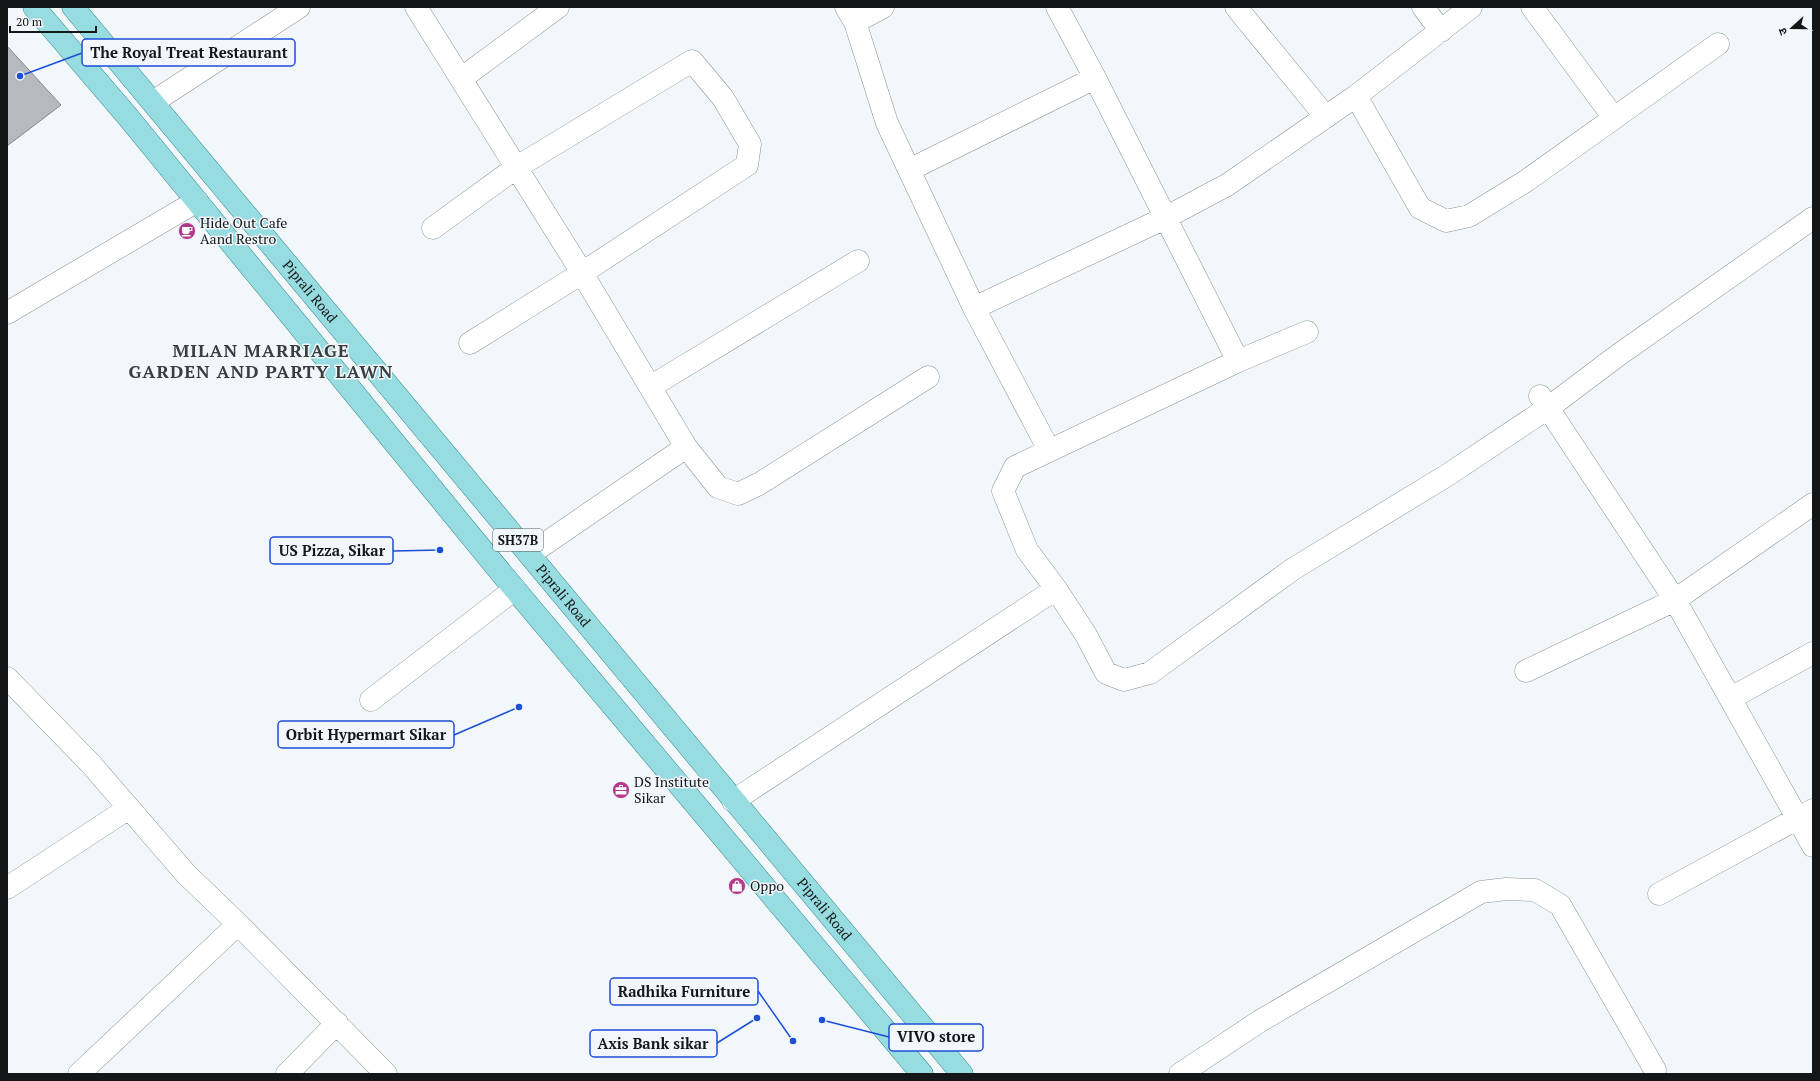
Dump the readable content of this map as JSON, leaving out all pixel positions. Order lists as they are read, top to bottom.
{
  "streets": {
    "main road": ["Piprali Road", "SH37B"]
  },
  "districts": ["MILAN MARRIAGE GARDEN AND PARTY LAWN"],
  "places": {
    "other": [
      "The Royal Treat Restaurant",
      "US Pizza, Sikar",
      "Orbit Hypermart Sikar",
      "Axis Bank sikar",
      "VIVO store",
      "Radhika Furniture"
    ],
    "cafe": ["Hide Out Cafe Aand Restro"],
    "office": ["DS Institute Sikar"],
    "shop": ["Oppo"]
  },
  "scale_bar": "20 m",
  "north": "left"
}
